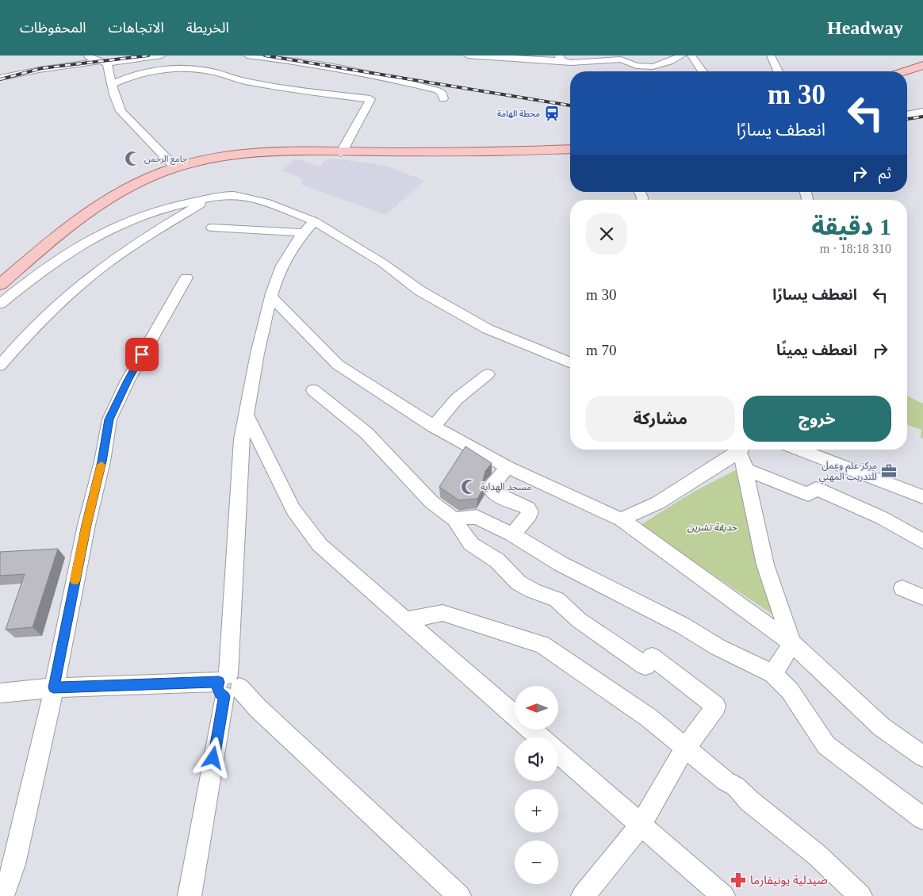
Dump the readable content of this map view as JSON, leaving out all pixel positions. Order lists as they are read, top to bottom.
{
  "parks": ["حديقة تشرين"],
  "places": {
    "station": ["محطة الهامة"],
    "mosque": ["جامع الرحمن", "مسجد الهداية"],
    "office": ["مركز علم وعمل للتدريب المهني"],
    "pharmacy": ["صيدلية يونيفارما"]
  },
  "north": "left",
  "page": {
    "header": "Headway",
    "nav": ["الخريطة", "الاتجاهات", "المحفوظات"],
    "turn": ["30 m", "انعطف يسارًا"],
    "then": "ثم",
    "heading": ["1 دقيقة", "310 m · 18:18"],
    "list": [
      {
        "name": "انعطف يسارًا",
        "value": "30 m"
      },
      {
        "name": "انعطف يمينًا",
        "value": "70 m"
      }
    ],
    "buttons": ["خروج", "مشاركة"],
    "map_buttons": ["+", "−"]
  }
}
